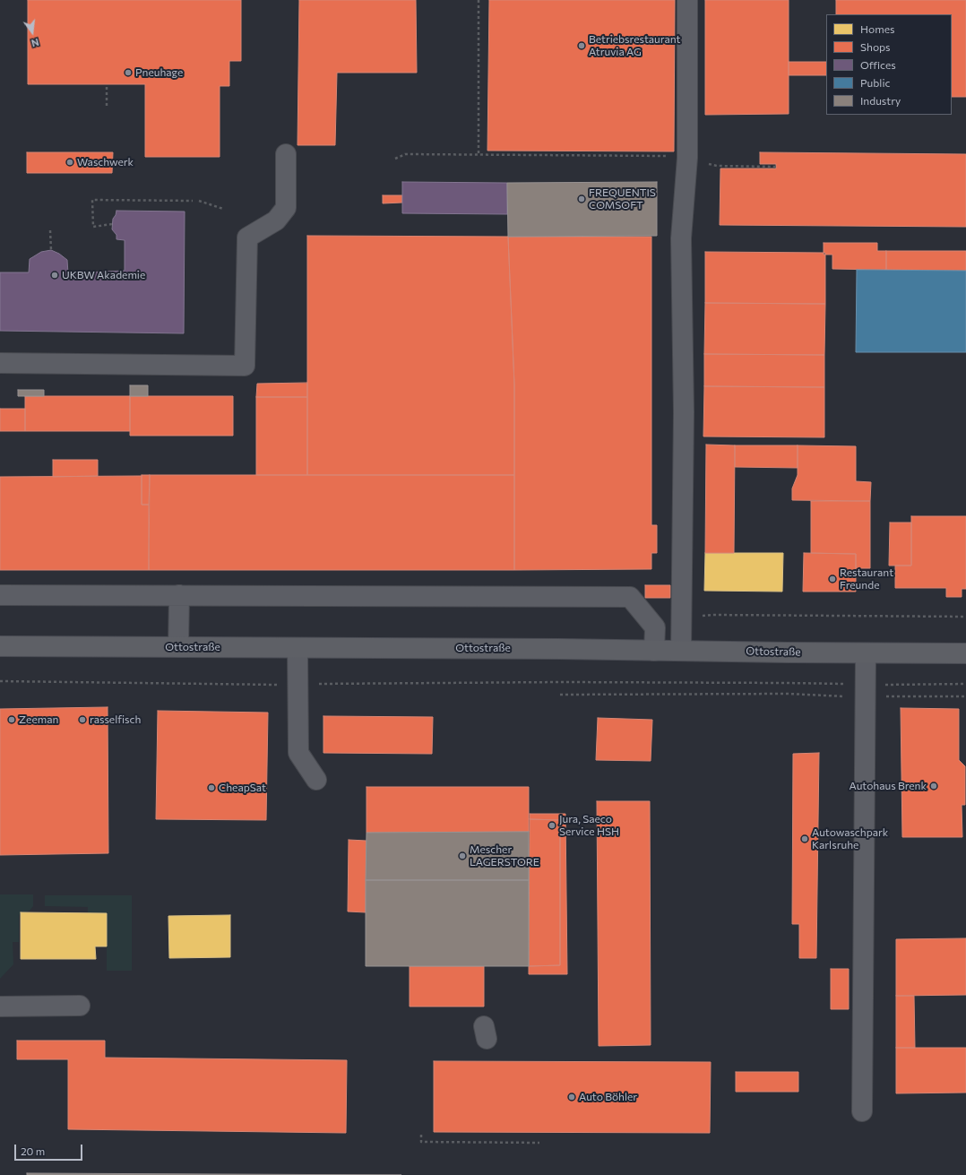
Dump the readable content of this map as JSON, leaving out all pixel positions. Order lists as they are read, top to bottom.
{
  "streets": {
    "main road": ["Ottostraße"]
  },
  "places": [
    "Betriebsrestaurant Atruvia AG",
    "Pneuhage",
    "Waschwerk",
    "FREQUENTIS COMSOFT",
    "UKBW Akademie",
    "Restaurant Freunde",
    "Zeeman",
    "rasselfisch",
    "Autohaus Brenk",
    "CheapSat",
    "Jura, Saeco Service HSH",
    "Autowaschpark Karlsruhe",
    "Mescher LAGERSTORE",
    "Auto Böhler"
  ],
  "legend": [
    "Homes",
    "Shops",
    "Offices",
    "Public",
    "Industry"
  ],
  "scale_bar": "20 m",
  "north": "bottom"
}
